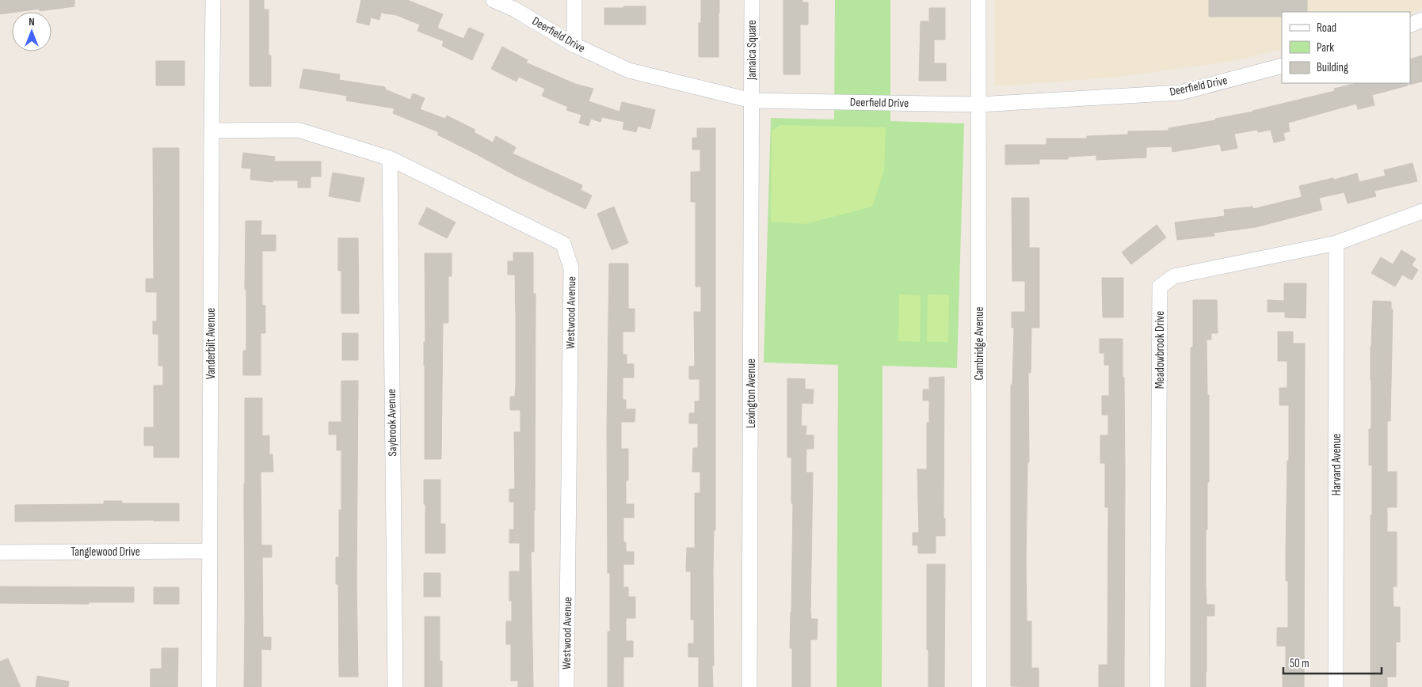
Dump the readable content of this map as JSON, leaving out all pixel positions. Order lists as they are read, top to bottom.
{
  "streets": {
    "street": [
      "Deerfield Drive",
      "Jamaica Square",
      "Westwood Avenue",
      "Vanderbilt Avenue",
      "Cambridge Avenue",
      "Meadowbrook Drive",
      "Lexington Avenue",
      "Saybrook Avenue",
      "Harvard Avenue",
      "Tanglewood Drive"
    ]
  },
  "crossings": [
    ["Deerfield Drive", "Jamaica Square"],
    ["Deerfield Drive", "Cambridge Avenue"],
    ["Deerfield Drive", "Lexington Avenue"],
    ["Jamaica Square", "Lexington Avenue"],
    ["Westwood Avenue", "Vanderbilt Avenue"],
    ["Westwood Avenue", "Saybrook Avenue"],
    ["Vanderbilt Avenue", "Tanglewood Drive"],
    ["Meadowbrook Drive", "Harvard Avenue"]
  ],
  "legend": ["Road", "Park", "Building"],
  "scale_bar": "50 m",
  "north": "top"
}
